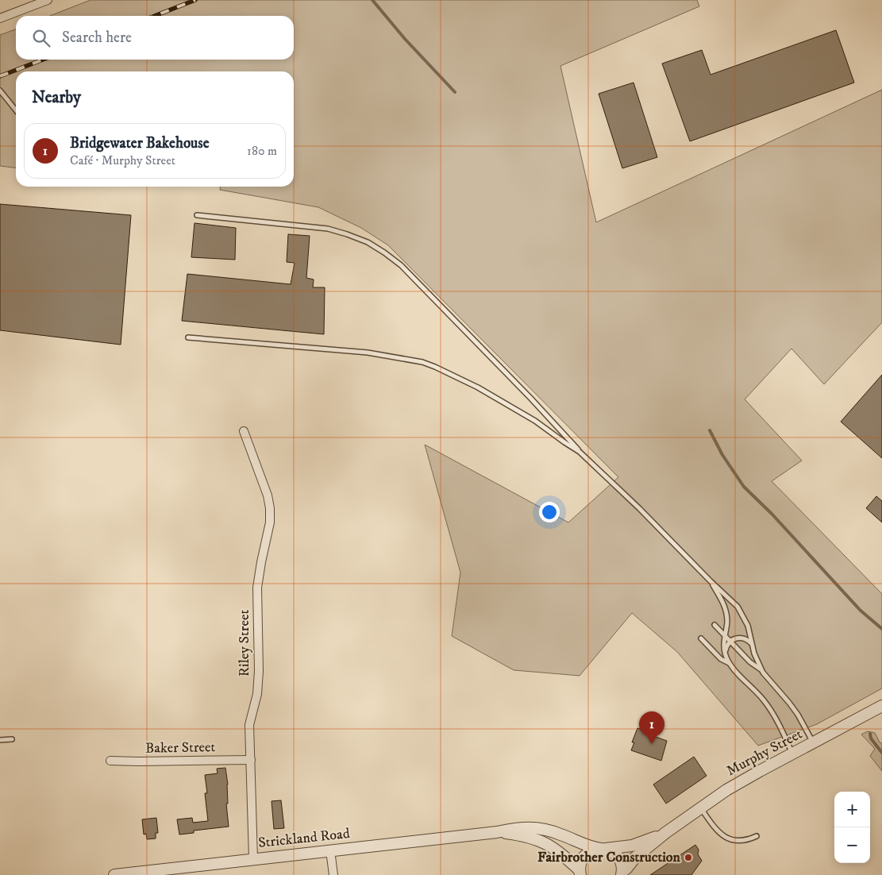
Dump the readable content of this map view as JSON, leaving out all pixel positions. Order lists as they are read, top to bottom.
{
  "streets": {
    "street": [
      "Riley Street",
      "Baker Street",
      "Murphy Street",
      "Strickland Road"
    ]
  },
  "crossings": [
    ["Riley Street", "Baker Street"],
    ["Riley Street", "Strickland Road"],
    ["Murphy Street", "Strickland Road"]
  ],
  "places": ["Fairbrother Construction"],
  "page": {
    "search": "Search here",
    "heading": "Nearby",
    "list": [
      {
        "mark": "1",
        "name": "Bridgewater Bakehouse",
        "note": "Café · Murphy Street",
        "value": "180 m"
      }
    ],
    "pins": "1",
    "map_buttons": ["+", "−"]
  }
}
